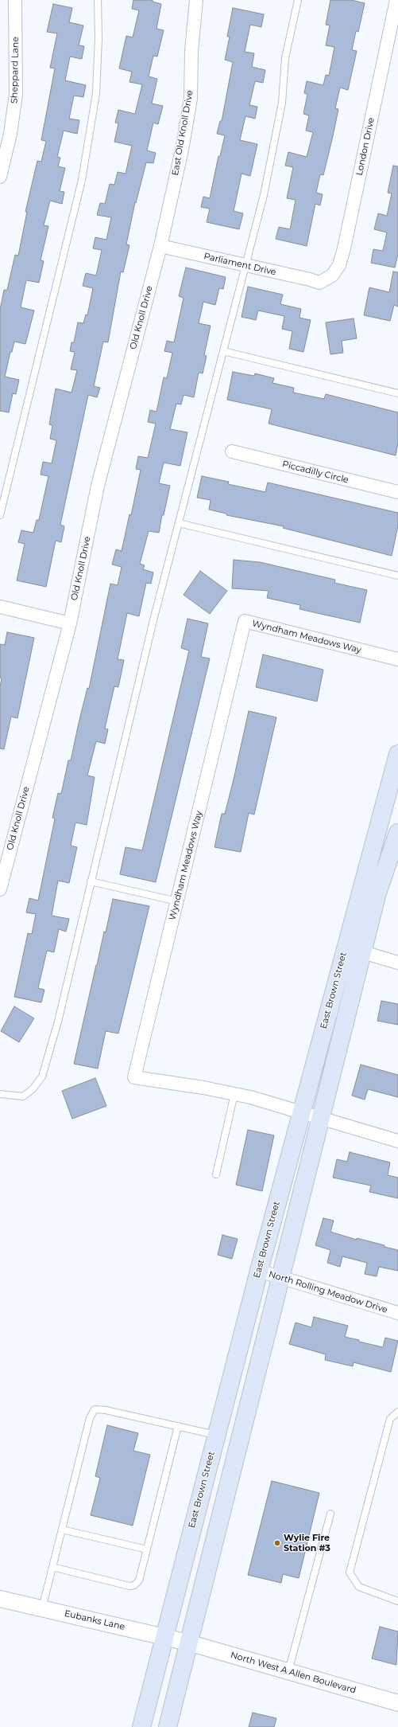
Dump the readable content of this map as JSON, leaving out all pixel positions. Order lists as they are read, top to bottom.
{
  "streets": {
    "main road": ["East Brown Street"],
    "street": [
      "Sheppard Lane",
      "East Old Knoll Drive",
      "London Drive",
      "Parliament Drive",
      "Old Knoll Drive",
      "Piccadilly Circle",
      "Wyndham Meadows Way",
      "North Rolling Meadow Drive",
      "Eubanks Lane",
      "North West A Allen Boulevard"
    ]
  },
  "crossings": [
    ["East Old Knoll Drive", "Parliament Drive"],
    ["East Old Knoll Drive", "Old Knoll Drive"],
    ["London Drive", "Parliament Drive"],
    ["Parliament Drive", "Old Knoll Drive"],
    ["Wyndham Meadows Way", "East Brown Street"],
    ["East Brown Street", "North Rolling Meadow Drive"],
    ["East Brown Street", "Eubanks Lane"],
    ["East Brown Street", "North West A Allen Boulevard"],
    ["Eubanks Lane", "North West A Allen Boulevard"]
  ],
  "places": ["Wylie Fire Station #3"]
}
